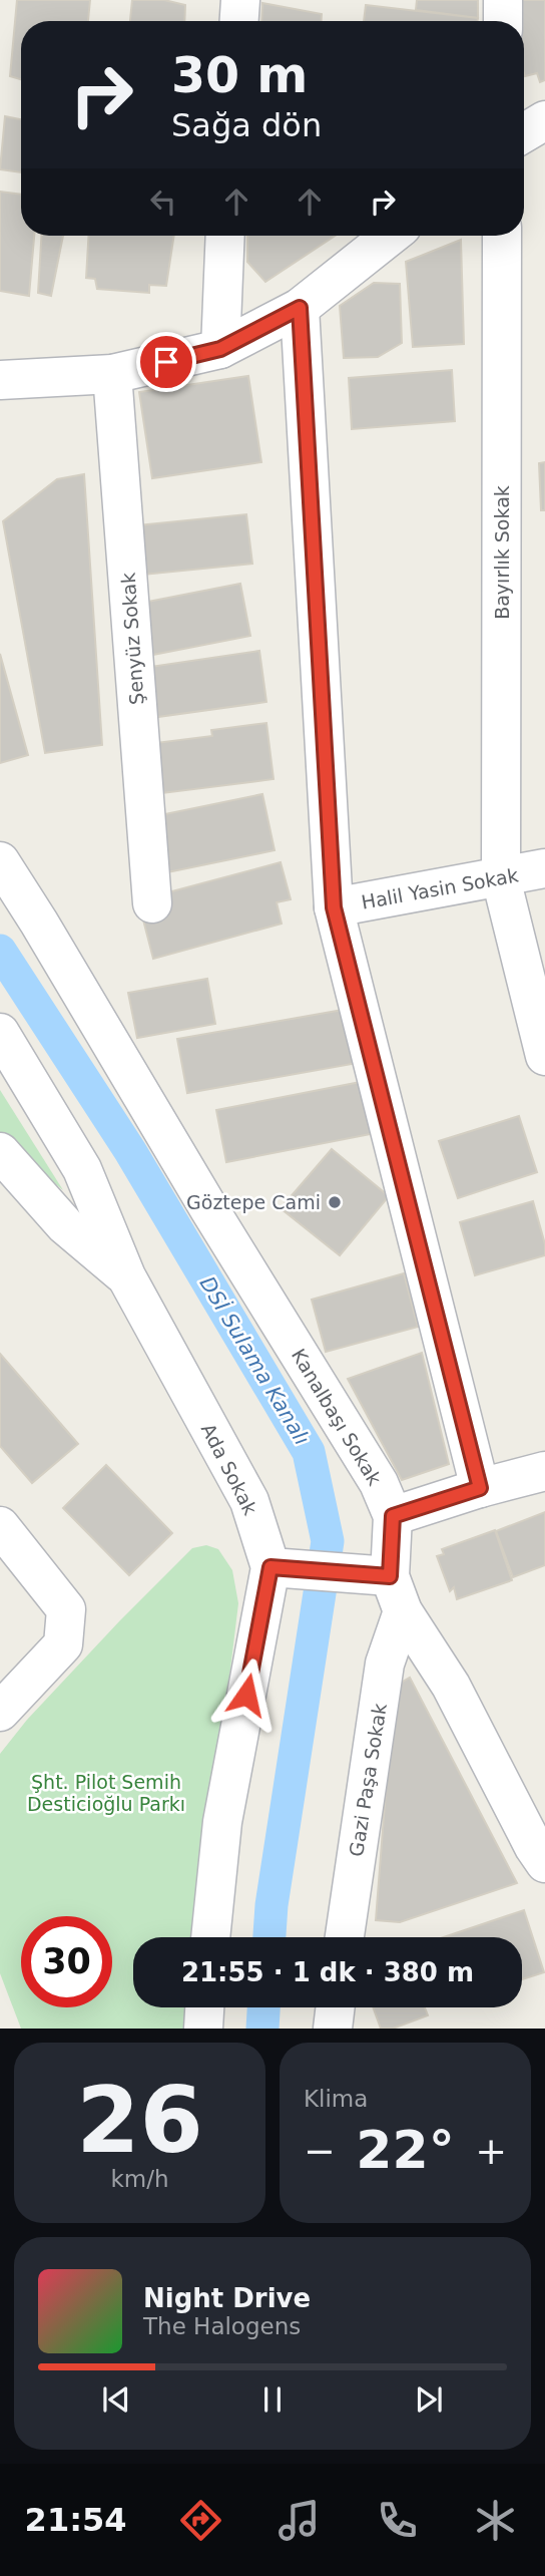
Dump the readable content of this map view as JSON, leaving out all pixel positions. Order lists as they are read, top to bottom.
{
  "streets": {
    "street": [
      "Bayırlık Sokak",
      "Şenyüz Sokak",
      "Halil Yasin Sokak",
      "Kanalbaşı Sokak",
      "Ada Sokak",
      "Gazi Paşa Sokak"
    ]
  },
  "crossings": [
    ["Bayırlık Sokak", "Halil Yasin Sokak"],
    ["Kanalbaşı Sokak", "Gazi Paşa Sokak"]
  ],
  "water": ["DSİ Sulama Kanalı"],
  "parks": ["Şht. Pilot Semih Desticioğlu Parkı"],
  "places": ["Göztepe Cami"],
  "page": {
    "turn": ["30 m", "Sağa dön"],
    "limit": "30",
    "trip": "21:55 · 1 dk · 380 m",
    "tile": [
      ["26", "km/h"],
      "Klima"
    ],
    "heat": ["−", "22°", "+"],
    "song": ["Night Drive", "The Halogens"],
    "tabs": "21:54"
  }
}
